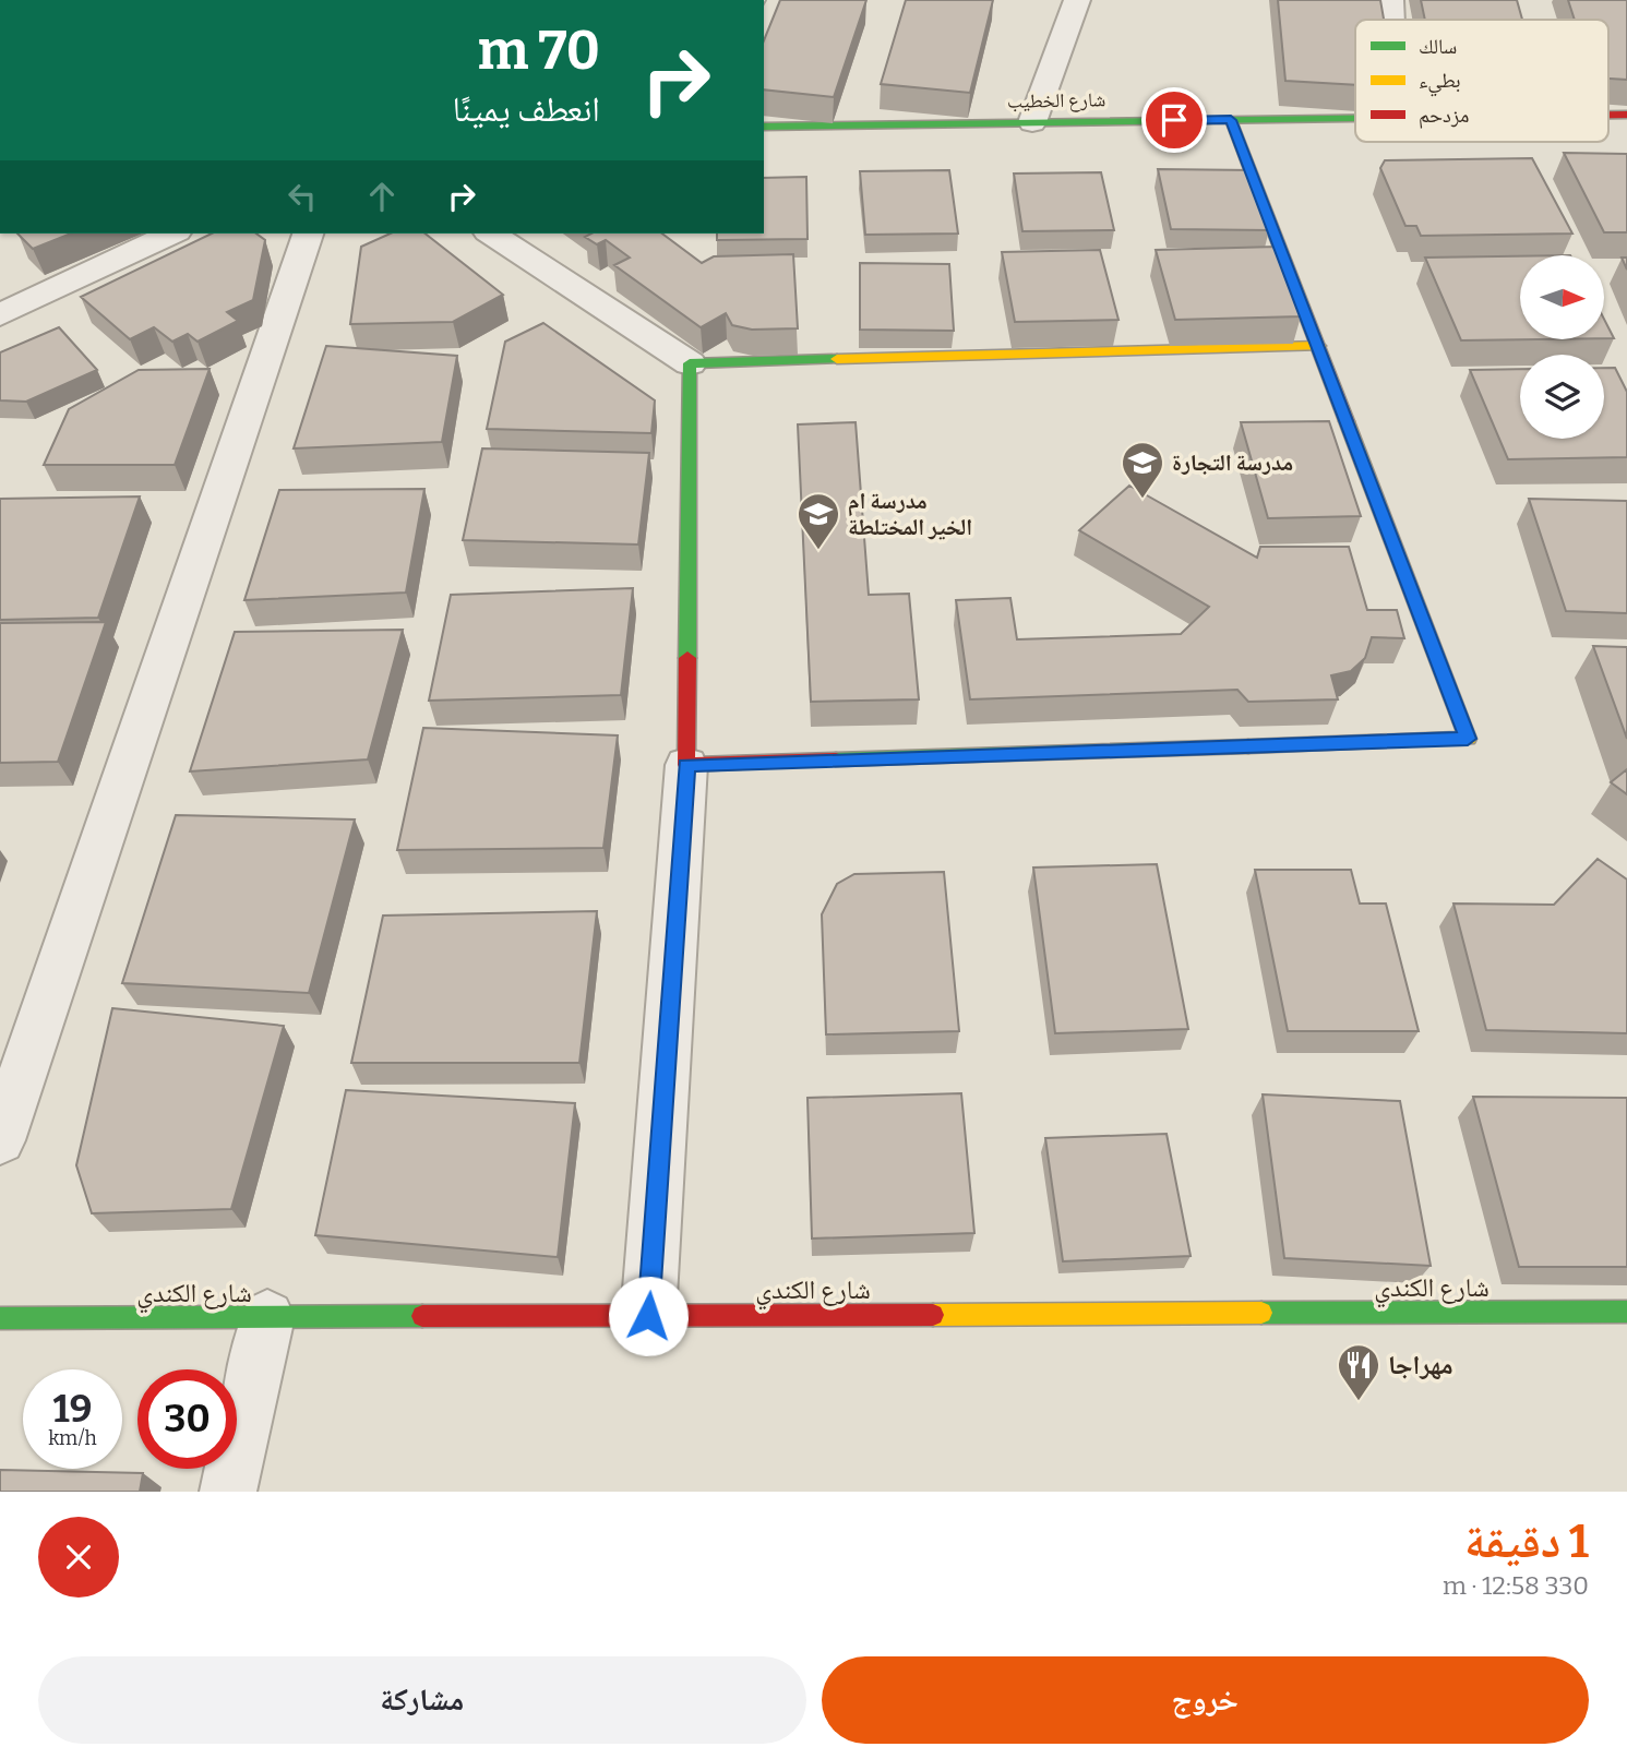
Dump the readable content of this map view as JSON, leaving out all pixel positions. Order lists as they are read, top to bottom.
{
  "streets": {
    "street": ["شارع الخطيب", "شارع الكندي"]
  },
  "places": {
    "school or university": ["مدرسة التجارة", "مدرسة ام الخير المختلطة"],
    "restaurant": ["مهراجا"]
  },
  "legend": ["سالك", "بطيء", "مزدحم"],
  "north": "right",
  "page": {
    "turn": ["70 m", "انعطف يمينًا"],
    "speed": "19 km/h",
    "limit": "30",
    "heading": ["1 دقيقة", "330 m · 12:58"],
    "buttons": ["خروج", "مشاركة"]
  }
}
